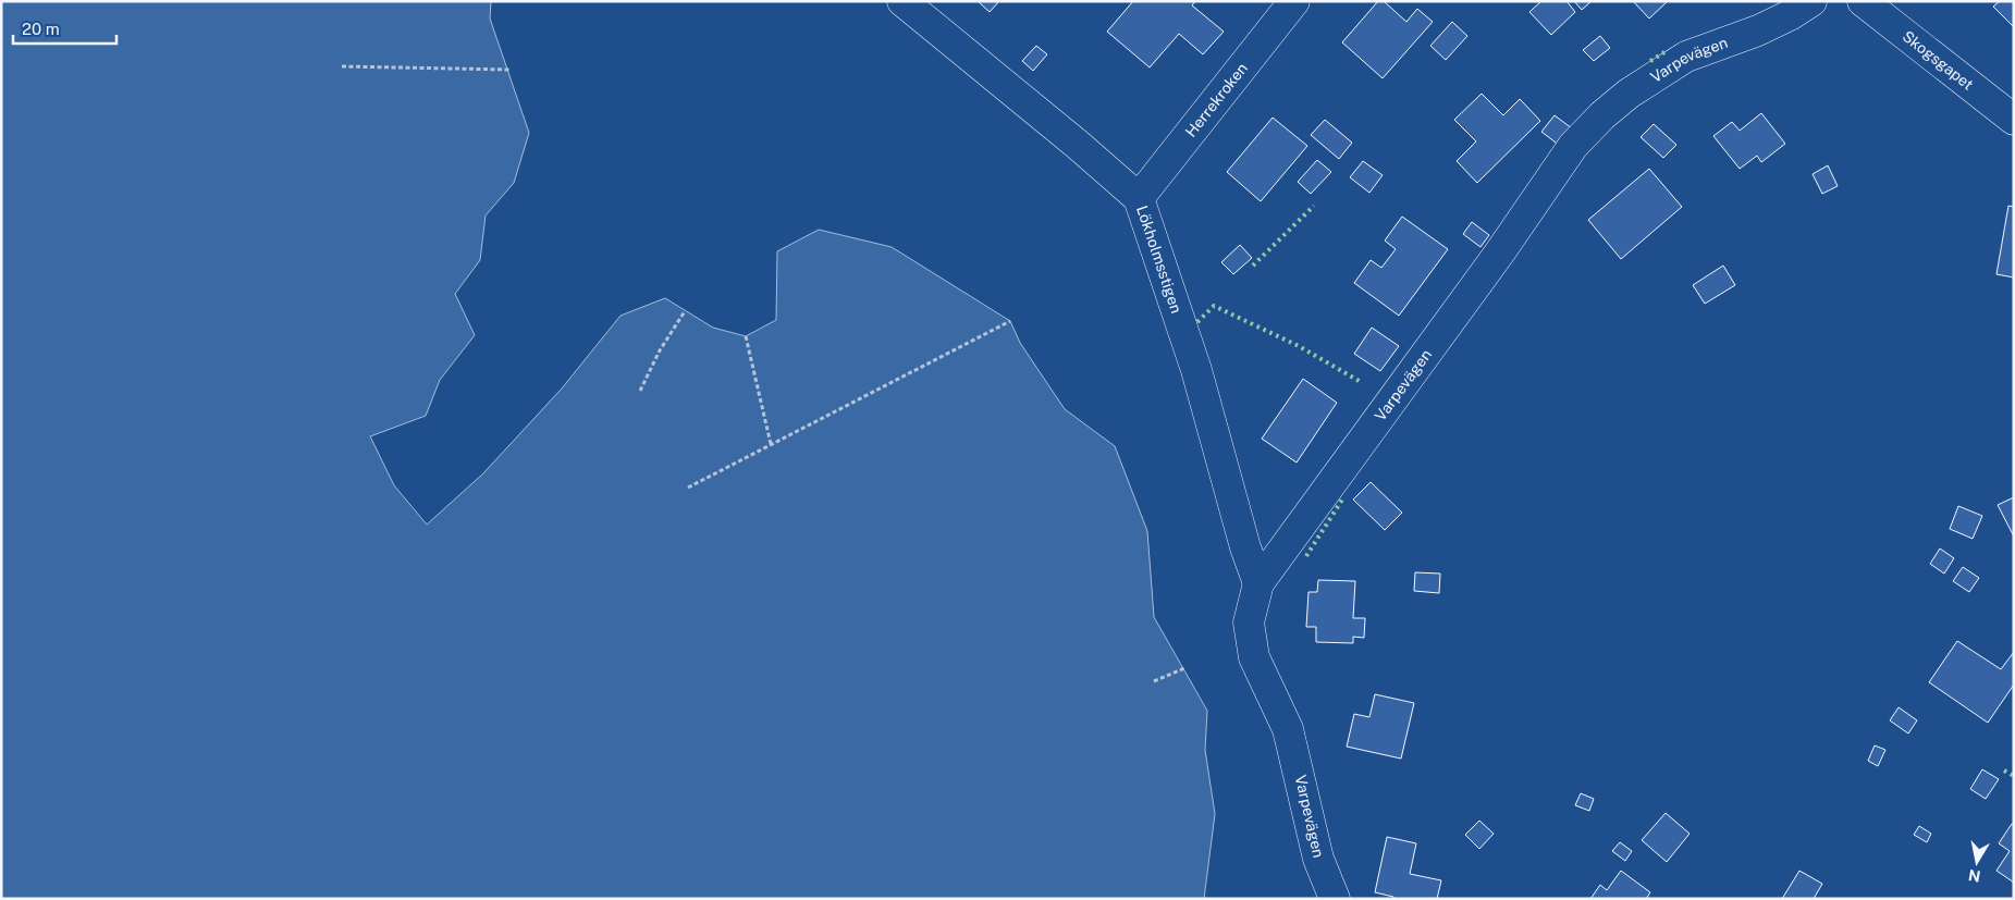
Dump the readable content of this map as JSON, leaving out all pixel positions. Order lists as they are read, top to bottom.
{
  "streets": {
    "street": [
      "Varpevägen",
      "Skogsgapet",
      "Herrekroken",
      "Lökholmsstigen"
    ]
  },
  "crossings": [
    ["Varpevägen", "Lökholmsstigen"],
    ["Herrekroken", "Lökholmsstigen"]
  ],
  "scale_bar": "20 m",
  "north": "bottom"
}
